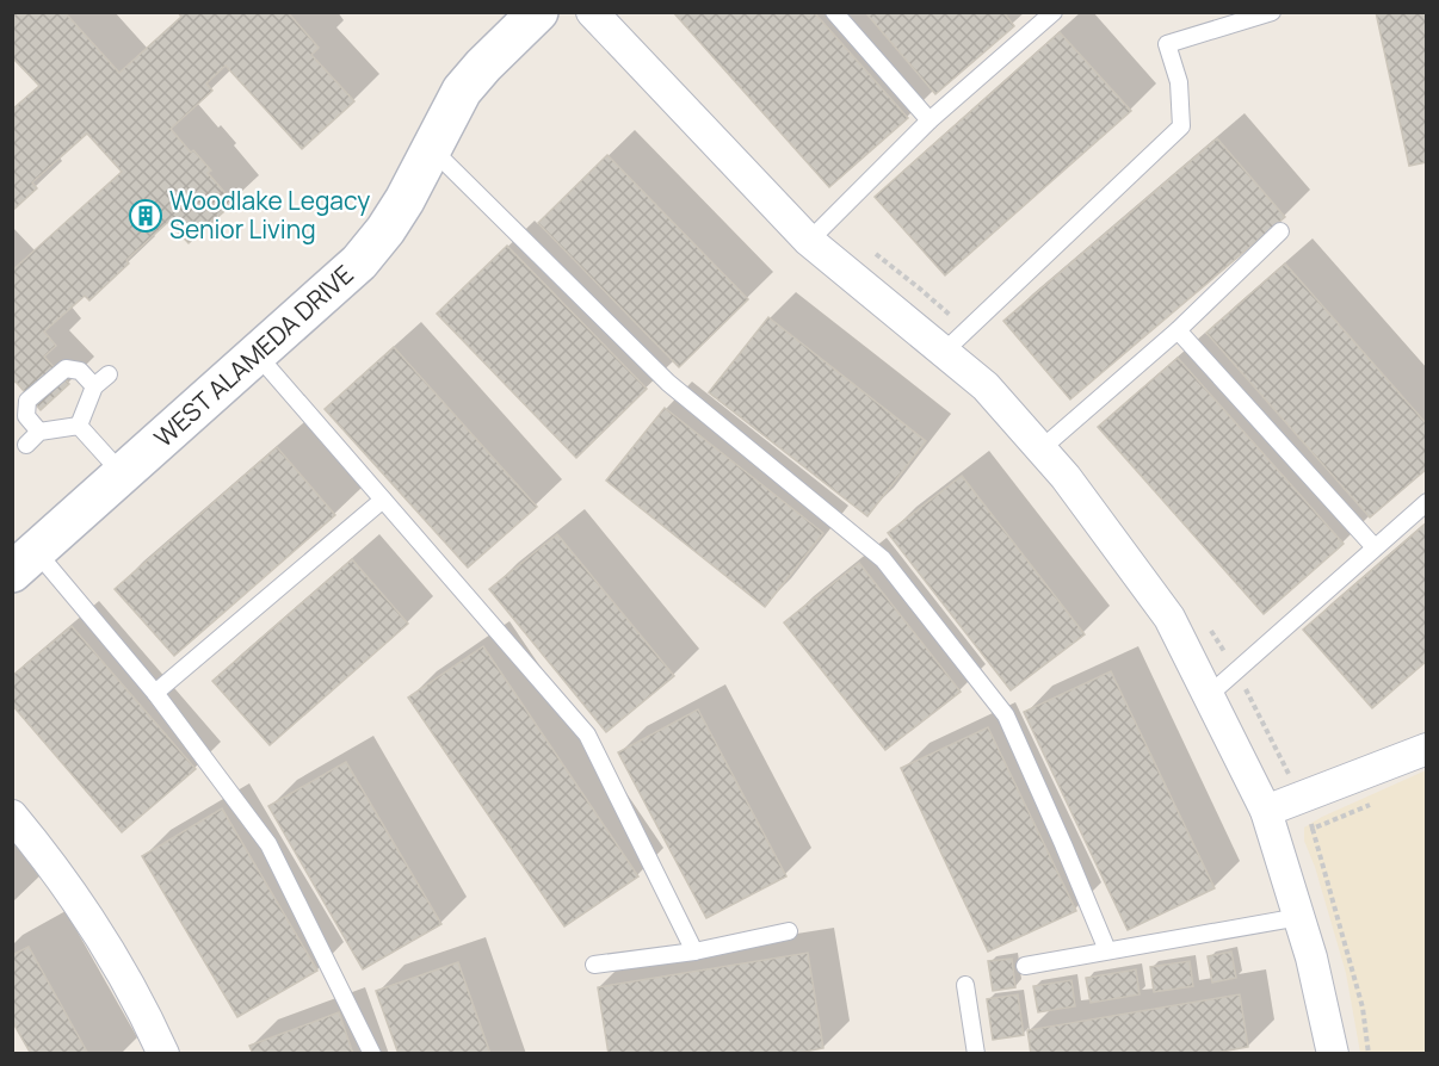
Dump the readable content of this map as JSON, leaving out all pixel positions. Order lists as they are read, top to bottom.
{
  "streets": {
    "street": ["WEST ALAMEDA DRIVE"]
  },
  "places": {
    "building": ["Woodlake Legacy Senior Living"]
  }
}
